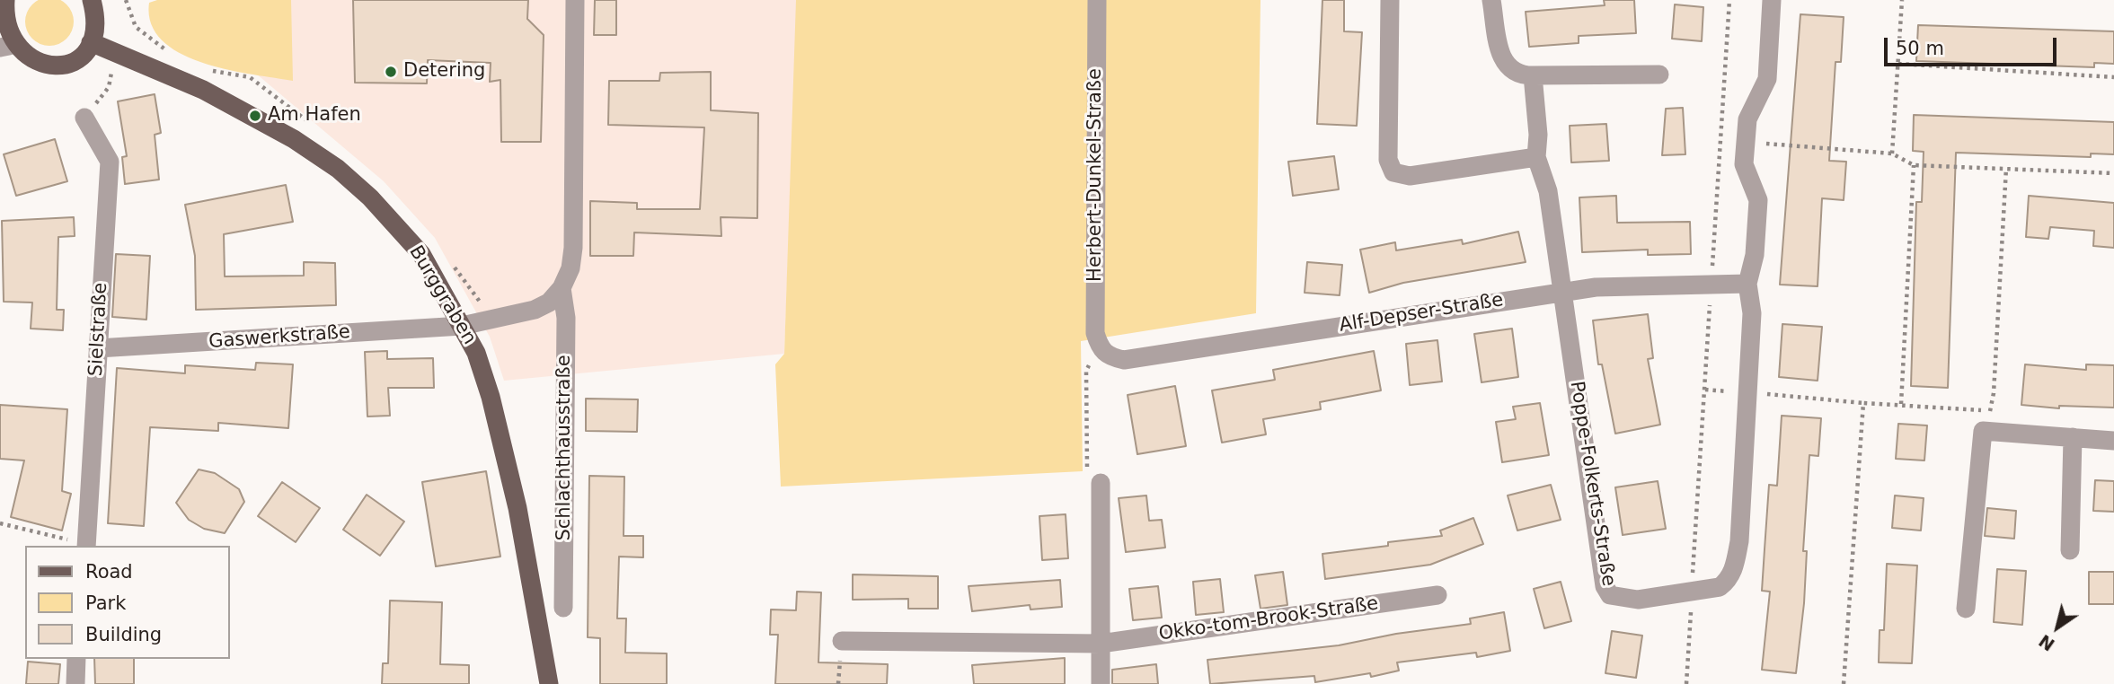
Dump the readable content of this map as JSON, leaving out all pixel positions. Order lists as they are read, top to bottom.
{
  "streets": {
    "main road": ["Burggraben"],
    "street": [
      "Herbert-Dunkel-Straße",
      "Alf-Depser-Straße",
      "Sielstraße",
      "Gaswerkstraße",
      "Schlachthausstraße",
      "Poppe-Folkerts-Straße",
      "Okko-tom-Brook-Straße"
    ]
  },
  "crossings": [
    ["Herbert-Dunkel-Straße", "Alf-Depser-Straße"],
    ["Burggraben", "Gaswerkstraße"],
    ["Alf-Depser-Straße", "Poppe-Folkerts-Straße"],
    ["Sielstraße", "Gaswerkstraße"]
  ],
  "places": ["Detering", "Am Hafen"],
  "legend": ["Road", "Park", "Building"],
  "scale_bar": "50 m",
  "north": "bottom left"
}
